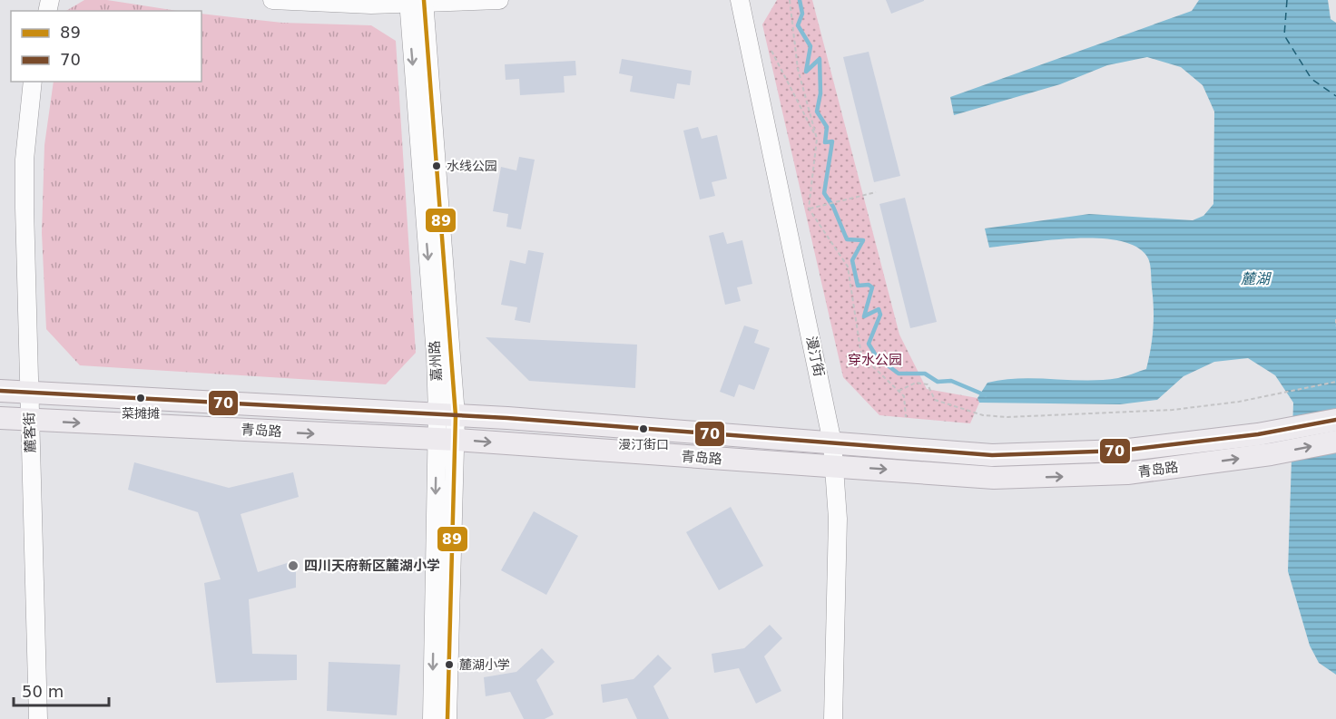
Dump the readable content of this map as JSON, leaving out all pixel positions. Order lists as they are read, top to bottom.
{
  "streets": {
    "main road": ["青岛路"],
    "street": ["漫汀街", "嘉州路", "麓客街"]
  },
  "crossings": [
    ["漫汀街", "青岛路"],
    ["嘉州路", "青岛路"],
    ["青岛路", "麓客街"]
  ],
  "water": ["麓湖"],
  "parks": ["穿水公园"],
  "places": [
    "水线公园",
    "菜摊摊",
    "漫汀街口",
    "四川天府新区麓湖小学",
    "麓湖小学"
  ],
  "lines": ["transit line 89", "transit line 70"],
  "legend": ["89", "70"],
  "scale_bar": "50 m"
}
